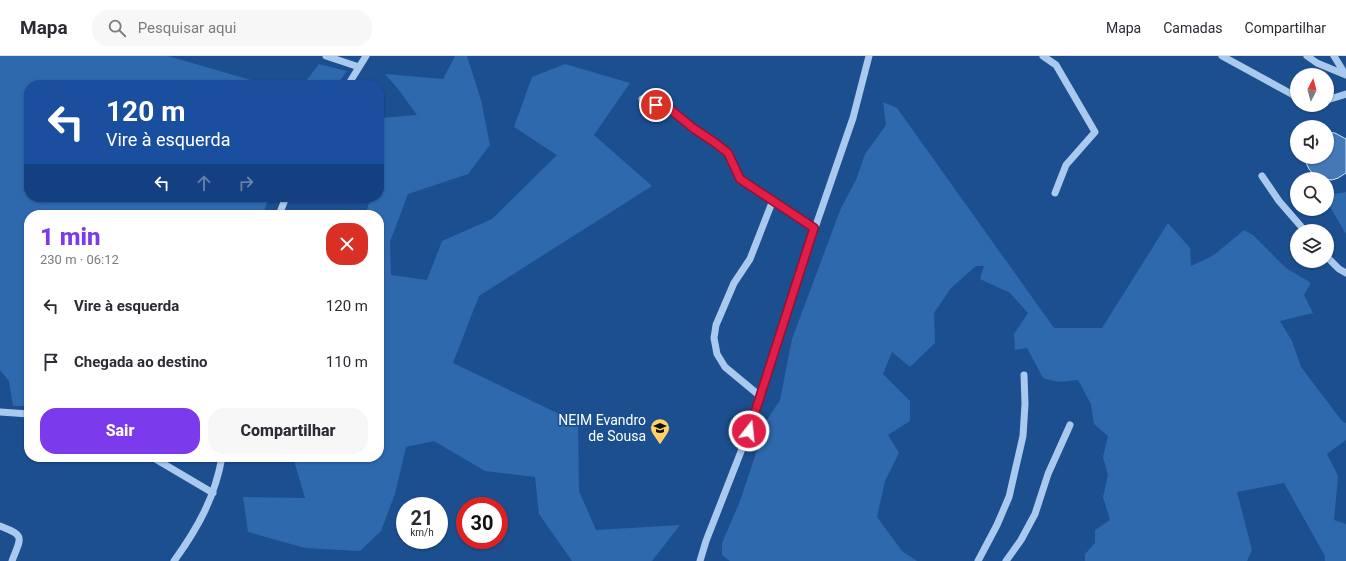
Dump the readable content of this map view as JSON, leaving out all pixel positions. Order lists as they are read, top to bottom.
{
  "places": {
    "school or university": ["NEIM Evandro de Sousa"]
  },
  "north": "top",
  "page": {
    "header": "Mapa",
    "search": "Pesquisar aqui",
    "nav": ["Mapa", "Camadas", "Compartilhar"],
    "turn": ["120 m", "Vire à esquerda"],
    "heading": ["1 min", "230 m · 06:12"],
    "list": [
      {
        "name": "Vire à esquerda",
        "value": "120 m"
      },
      {
        "name": "Chegada ao destino",
        "value": "110 m"
      }
    ],
    "buttons": ["Sair", "Compartilhar"],
    "speed": "21 km/h",
    "limit": "30"
  }
}
